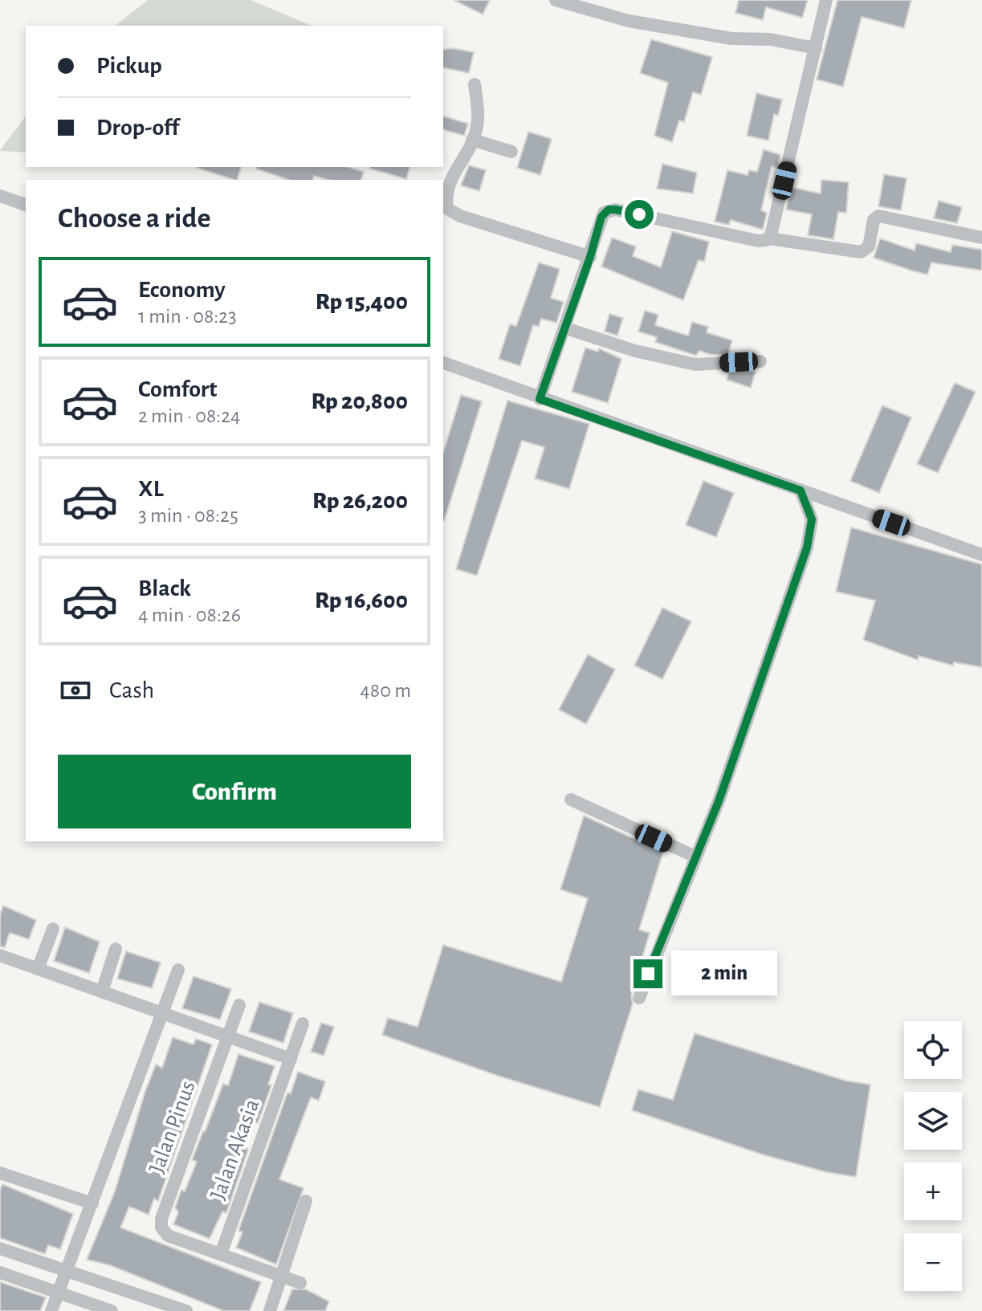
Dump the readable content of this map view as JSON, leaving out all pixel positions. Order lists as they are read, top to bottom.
{
  "streets": {
    "street": ["Jalan Pinus", "Jalan Akasia"]
  },
  "crossings": [
    ["Jalan Pinus", "Jalan Akasia"]
  ],
  "page": {
    "banner": ["Pickup", "Drop-off"],
    "heading": "Choose a ride",
    "list": [
      {
        "name": "Economy",
        "note": "1 min · 08:23",
        "value": "Rp 15,400"
      },
      {
        "name": "Comfort",
        "note": "2 min · 08:24",
        "value": "Rp 20,800"
      },
      {
        "name": "XL",
        "note": "3 min · 08:25",
        "value": "Rp 26,200"
      },
      {
        "name": "Black",
        "note": "4 min · 08:26",
        "value": "Rp 16,600"
      }
    ],
    "pay": ["Cash", "480 m"],
    "buttons": "Confirm",
    "bubble": "2 min",
    "map_buttons": ["+", "−"]
  }
}
